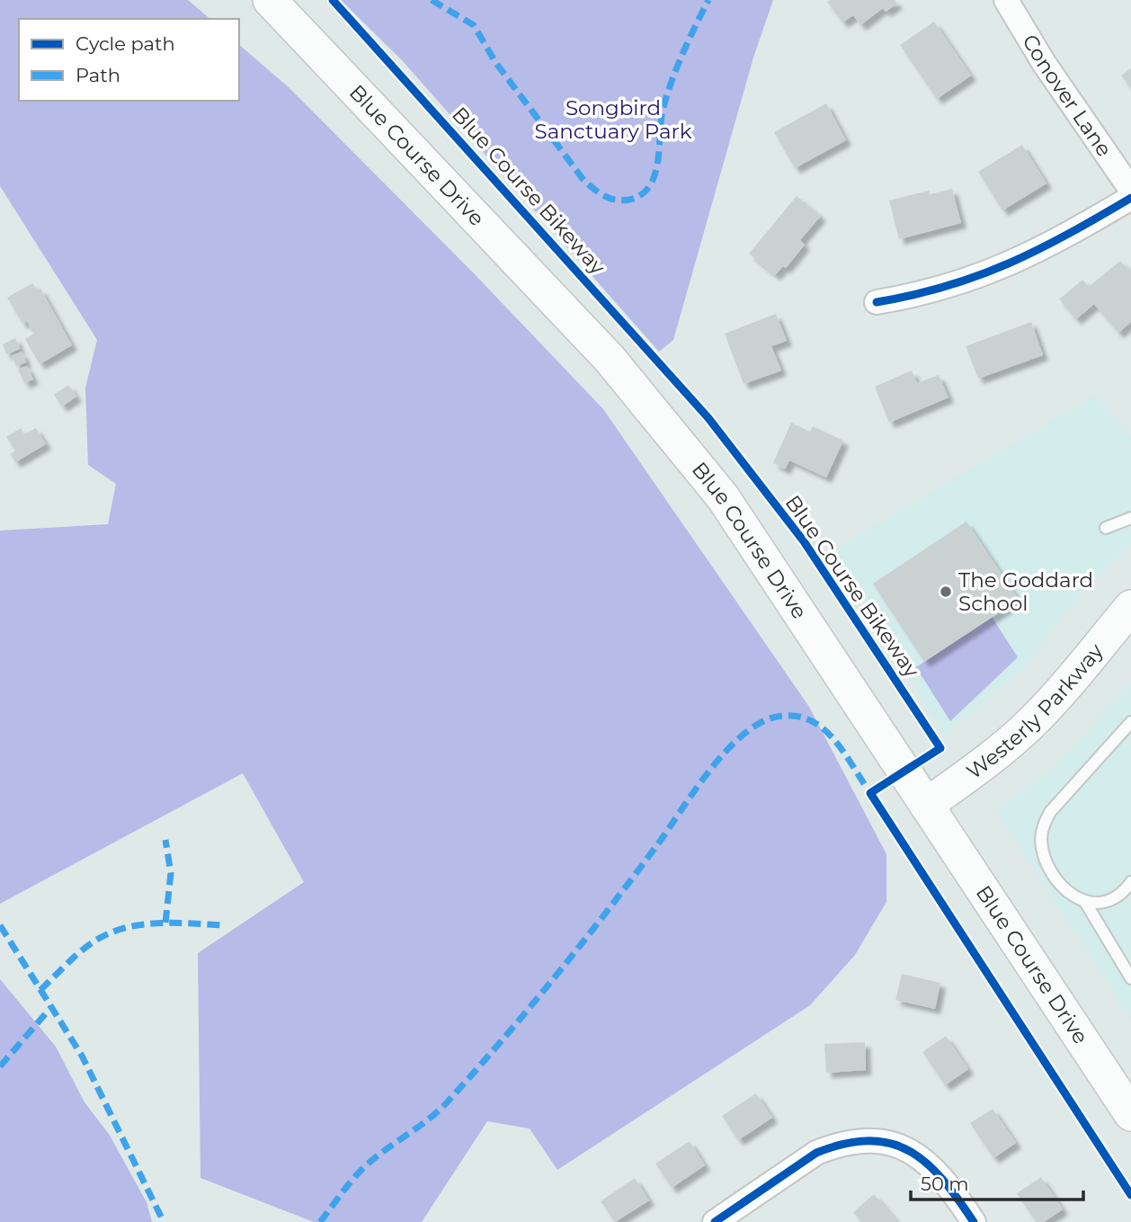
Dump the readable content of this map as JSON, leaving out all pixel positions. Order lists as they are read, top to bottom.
{
  "streets": {
    "main road": ["Blue Course Drive", "Westerly Parkway"],
    "street": ["Conover Lane"],
    "cycle path": ["Blue Course Bikeway"]
  },
  "crossings": [
    ["Blue Course Drive", "Westerly Parkway"]
  ],
  "parks": ["Songbird Sanctuary Park"],
  "places": ["The Goddard School"],
  "legend": ["Cycle path", "Path"],
  "scale_bar": "50 m"
}
